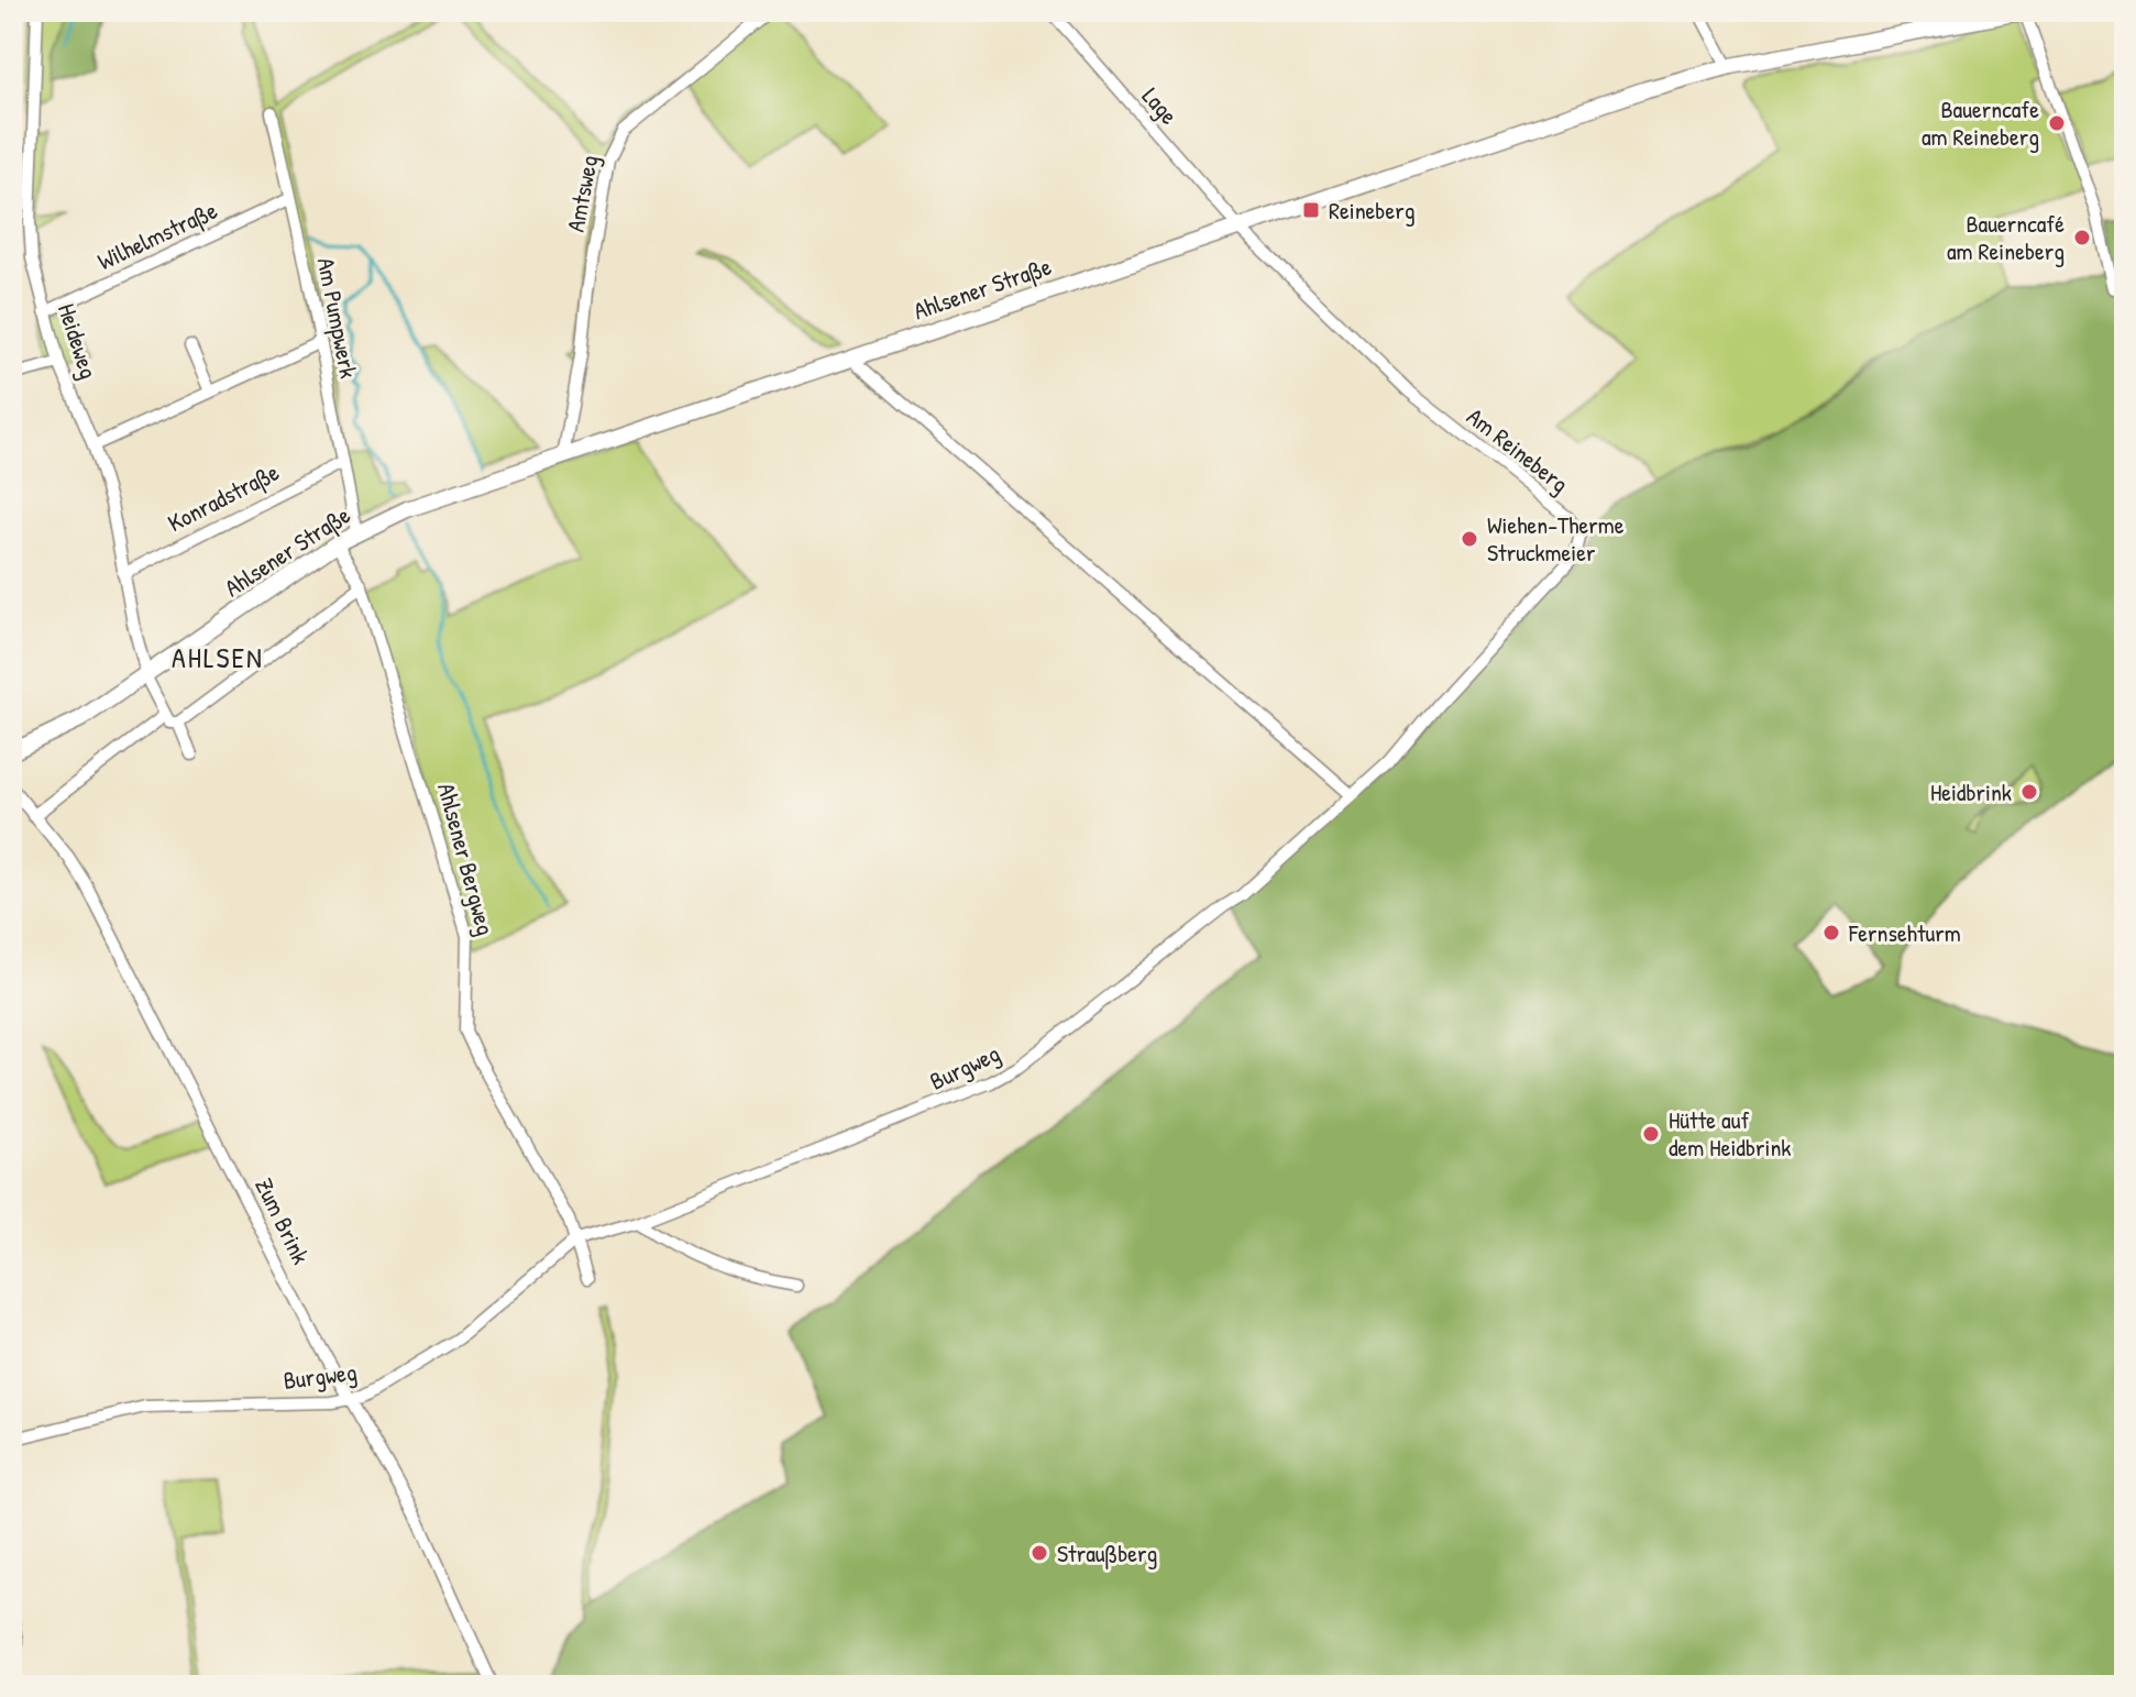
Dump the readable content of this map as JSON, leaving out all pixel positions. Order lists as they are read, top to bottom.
{
  "streets": {
    "main road": ["Ahlsener Straße"],
    "street": [
      "Lage",
      "Amtsweg",
      "Wilhelmstraße",
      "Am Pumpwerk",
      "Heideweg",
      "Am Reineberg",
      "Konradstraße",
      "Ahlsener Bergweg",
      "Burgweg",
      "Zum Brink"
    ]
  },
  "crossings": [
    ["Lage", "Ahlsener Straße"],
    ["Lage", "Am Reineberg"],
    ["Amtsweg", "Ahlsener Straße"],
    ["Wilhelmstraße", "Am Pumpwerk"],
    ["Wilhelmstraße", "Heideweg"],
    ["Ahlsener Straße", "Am Pumpwerk"],
    ["Ahlsener Straße", "Heideweg"],
    ["Ahlsener Straße", "Am Reineberg"],
    ["Ahlsener Straße", "Ahlsener Bergweg"],
    ["Am Pumpwerk", "Konradstraße"],
    ["Heideweg", "Konradstraße"],
    ["Am Reineberg", "Burgweg"],
    ["Ahlsener Bergweg", "Burgweg"],
    ["Burgweg", "Zum Brink"]
  ],
  "districts": ["AHLSEN"],
  "places": {
    "other": [
      "Bauerncafe am Reineberg",
      "Bauerncafé am Reineberg",
      "Wiehen-Therme Struckmeier",
      "Heidbrink",
      "Fernsehturm",
      "Hütte auf dem Heidbrink",
      "Straußberg"
    ],
    "transit": ["Reineberg"]
  }
}
